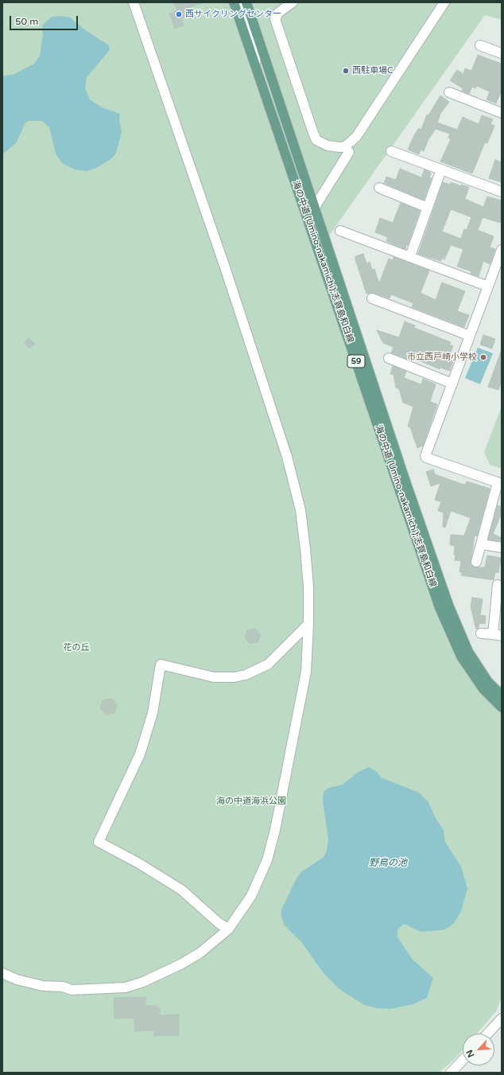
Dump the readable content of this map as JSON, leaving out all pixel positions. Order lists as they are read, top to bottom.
{
  "streets": {
    "main road": ["海の中道 (Umino-nakamichi);志賀島和白線", "59"]
  },
  "water": ["野鳥の池"],
  "parks": ["花の丘", "海の中道海浜公園"],
  "places": ["西サイクリングセンター", "西駐車場C", "市立西戸崎小学校"],
  "scale_bar": "50 m",
  "north": "bottom left"
}
